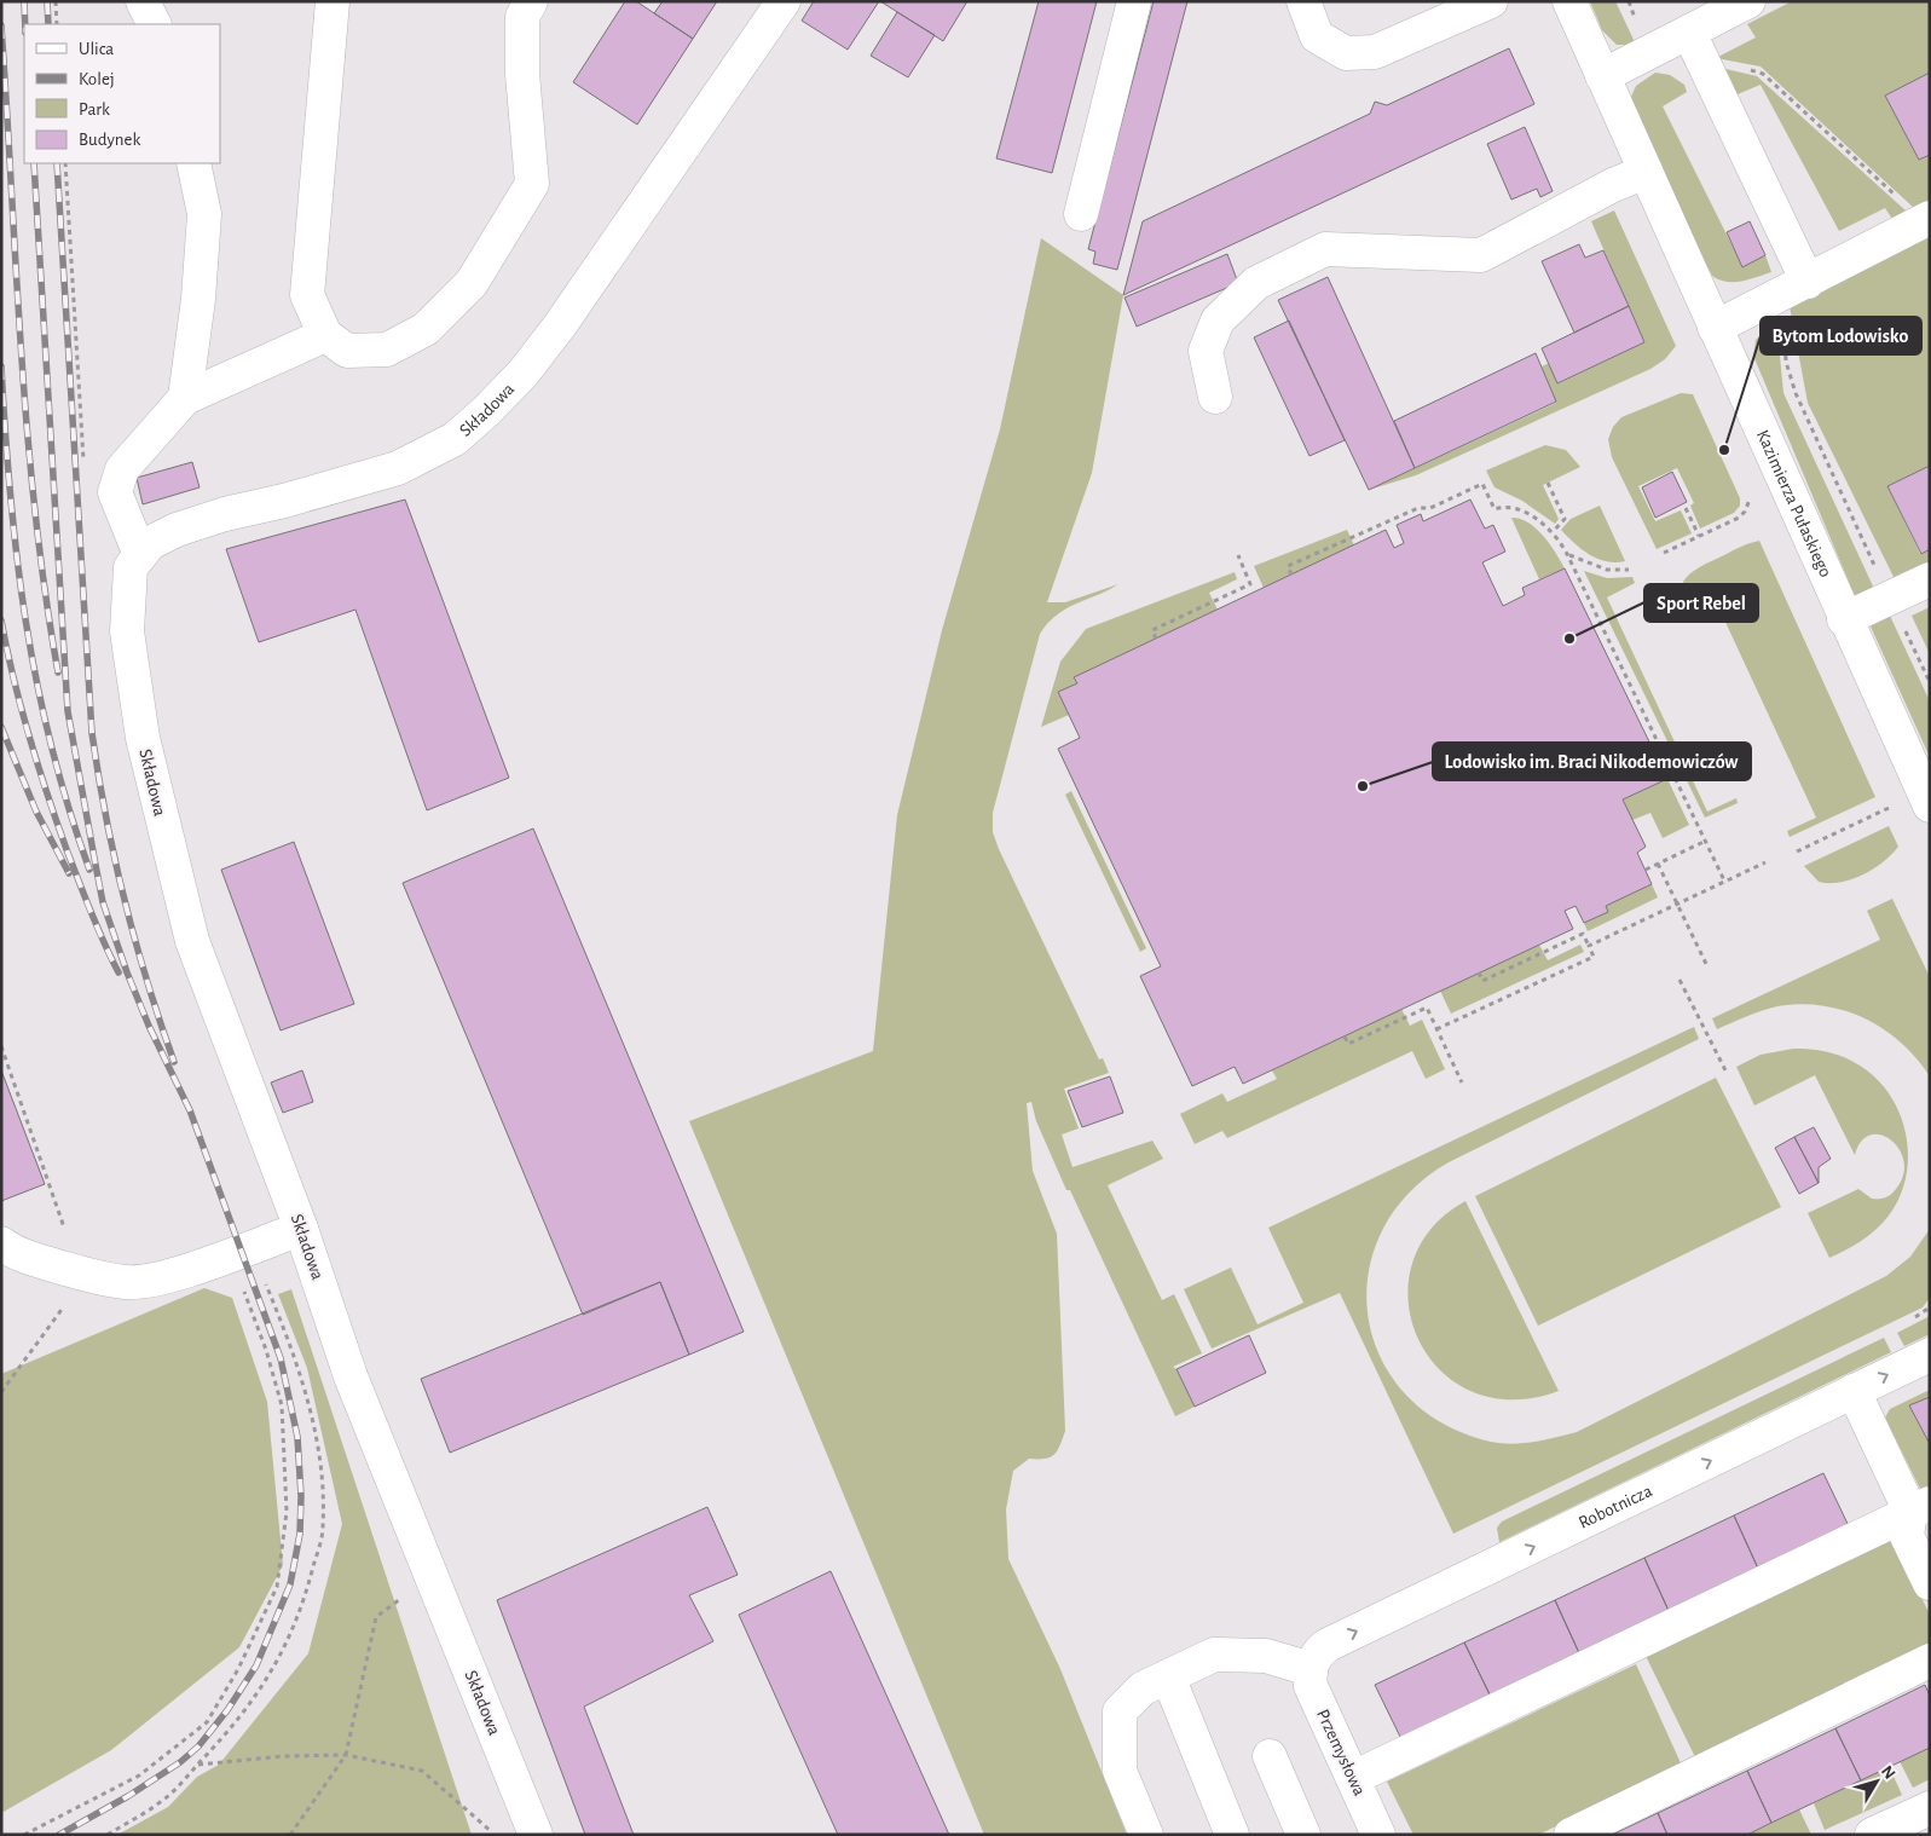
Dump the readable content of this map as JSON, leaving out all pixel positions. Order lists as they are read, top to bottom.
{
  "streets": {
    "street": [
      "Składowa",
      "Kazimierza Pułaskiego",
      "Robotnicza",
      "Przemysłowa"
    ]
  },
  "crossings": [
    ["Robotnicza", "Przemysłowa"]
  ],
  "places": ["Bytom Lodowisko", "Sport Rebel", "Lodowisko im. Braci Nikodemowiczów"],
  "legend": [
    "Ulica",
    "Kolej",
    "Park",
    "Budynek"
  ],
  "north": "top right"
}
